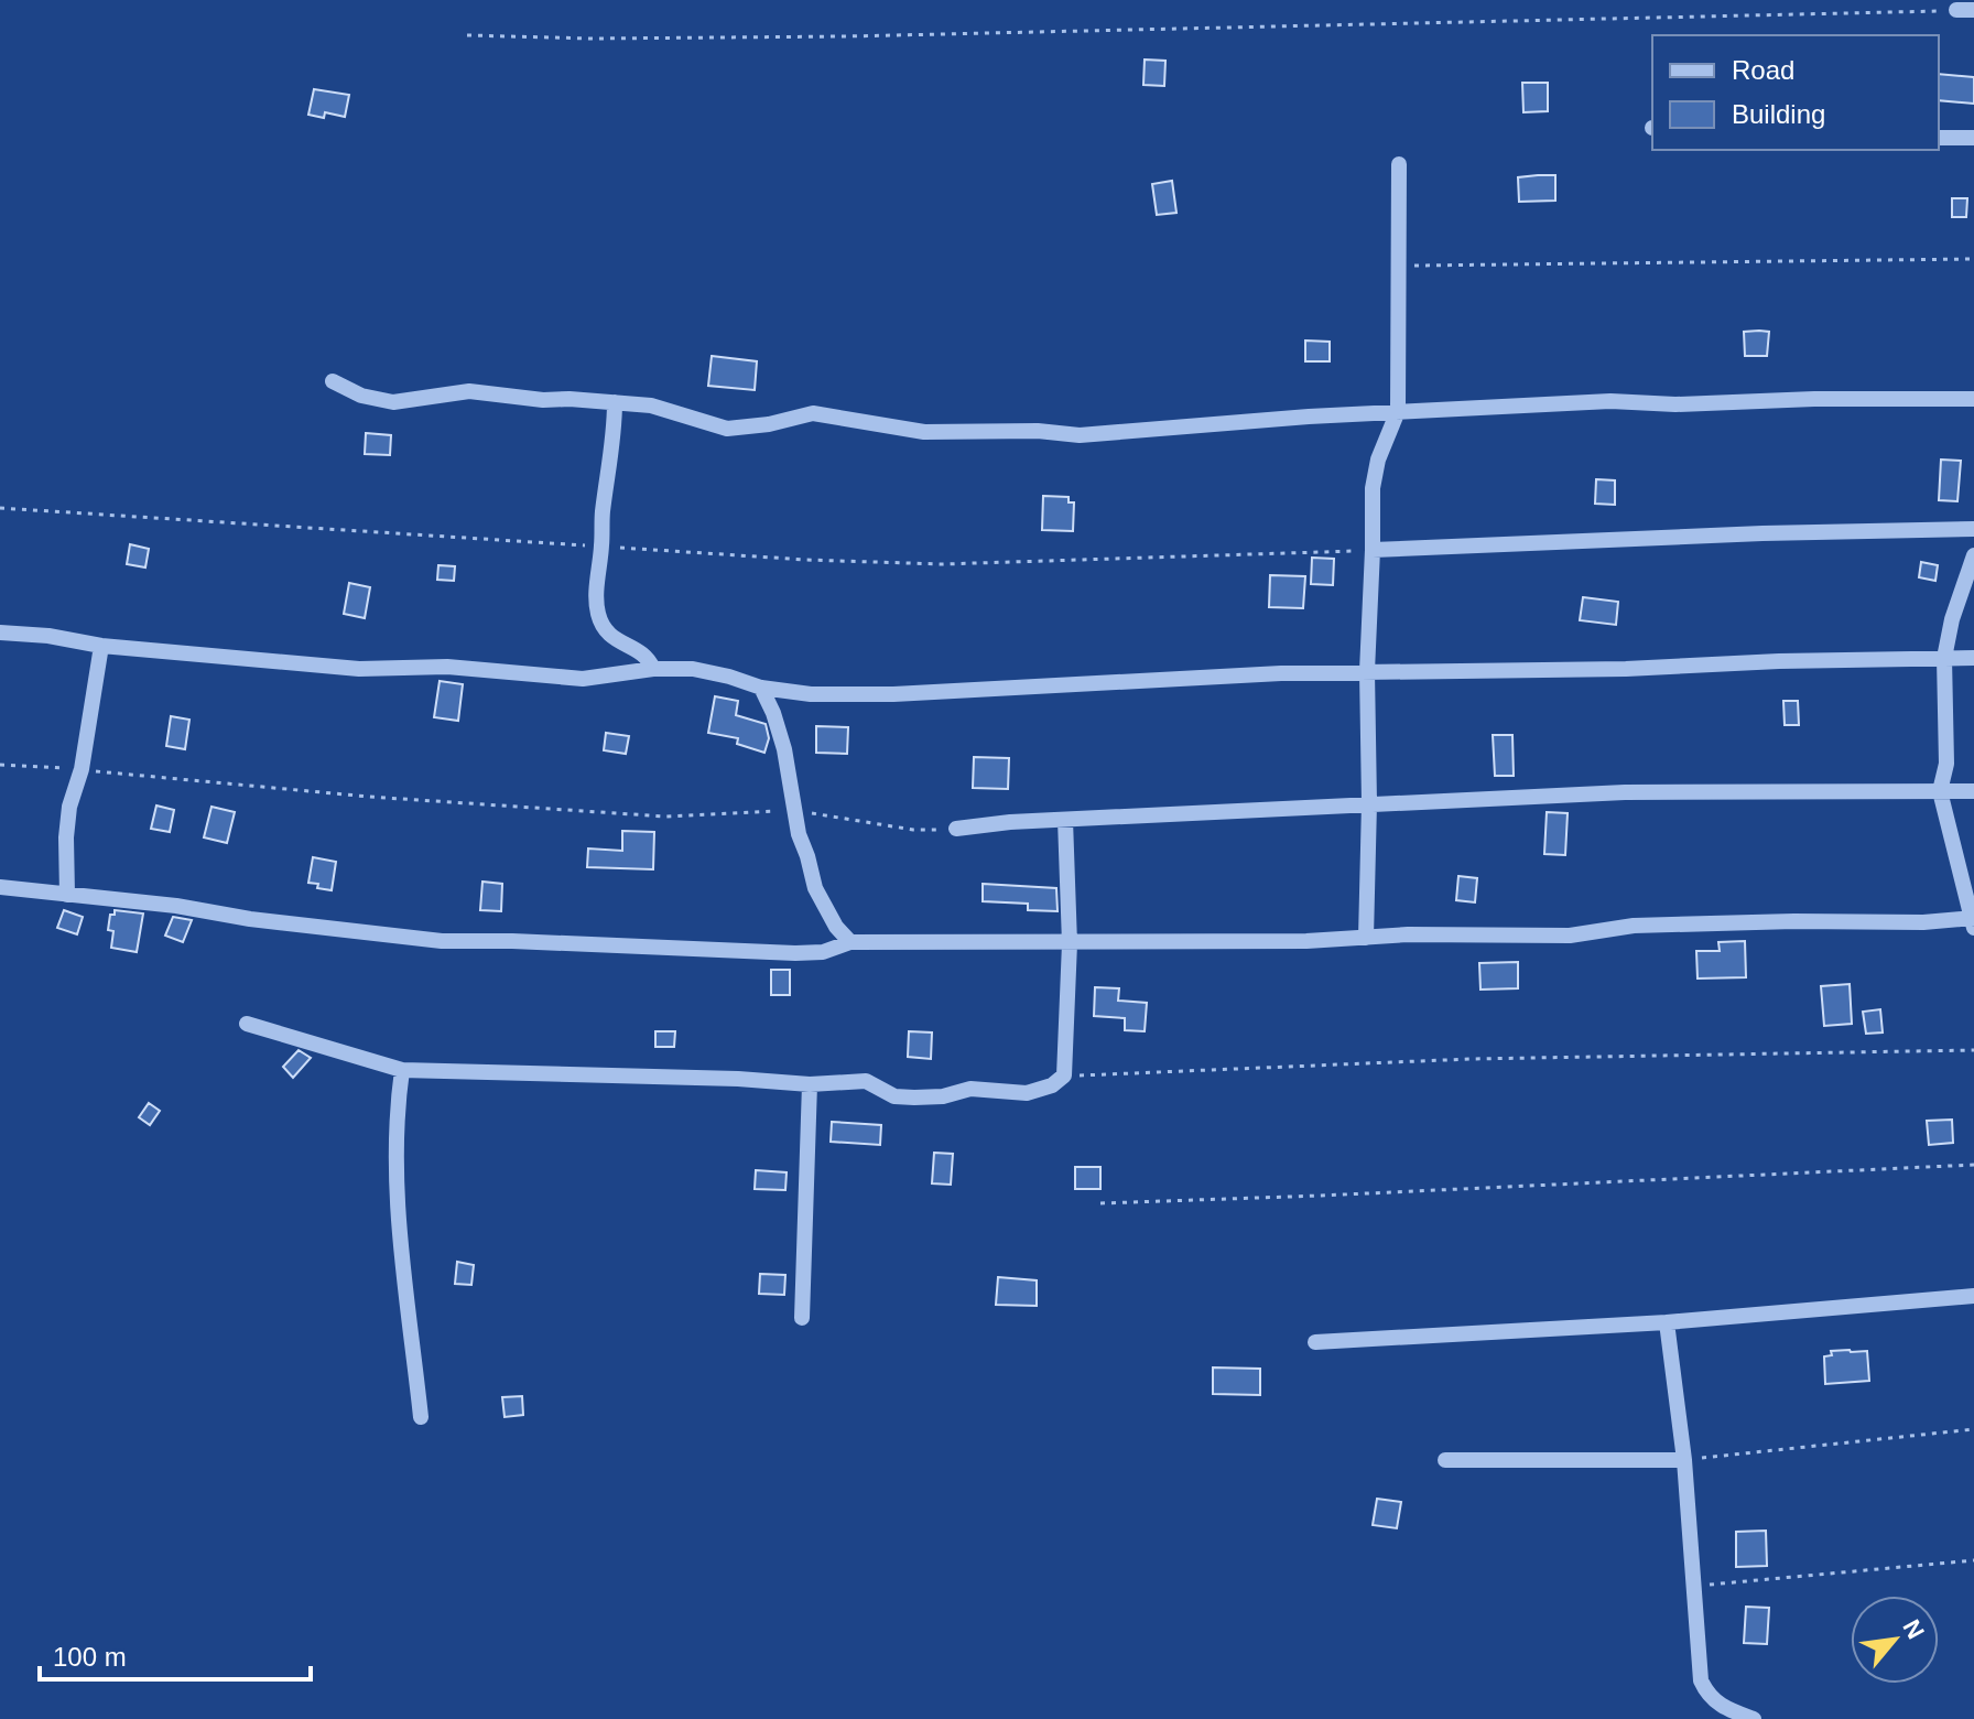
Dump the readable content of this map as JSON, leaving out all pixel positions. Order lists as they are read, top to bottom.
{
  "legend": ["Road", "Building"],
  "scale_bar": "100 m",
  "north": "top right"
}
